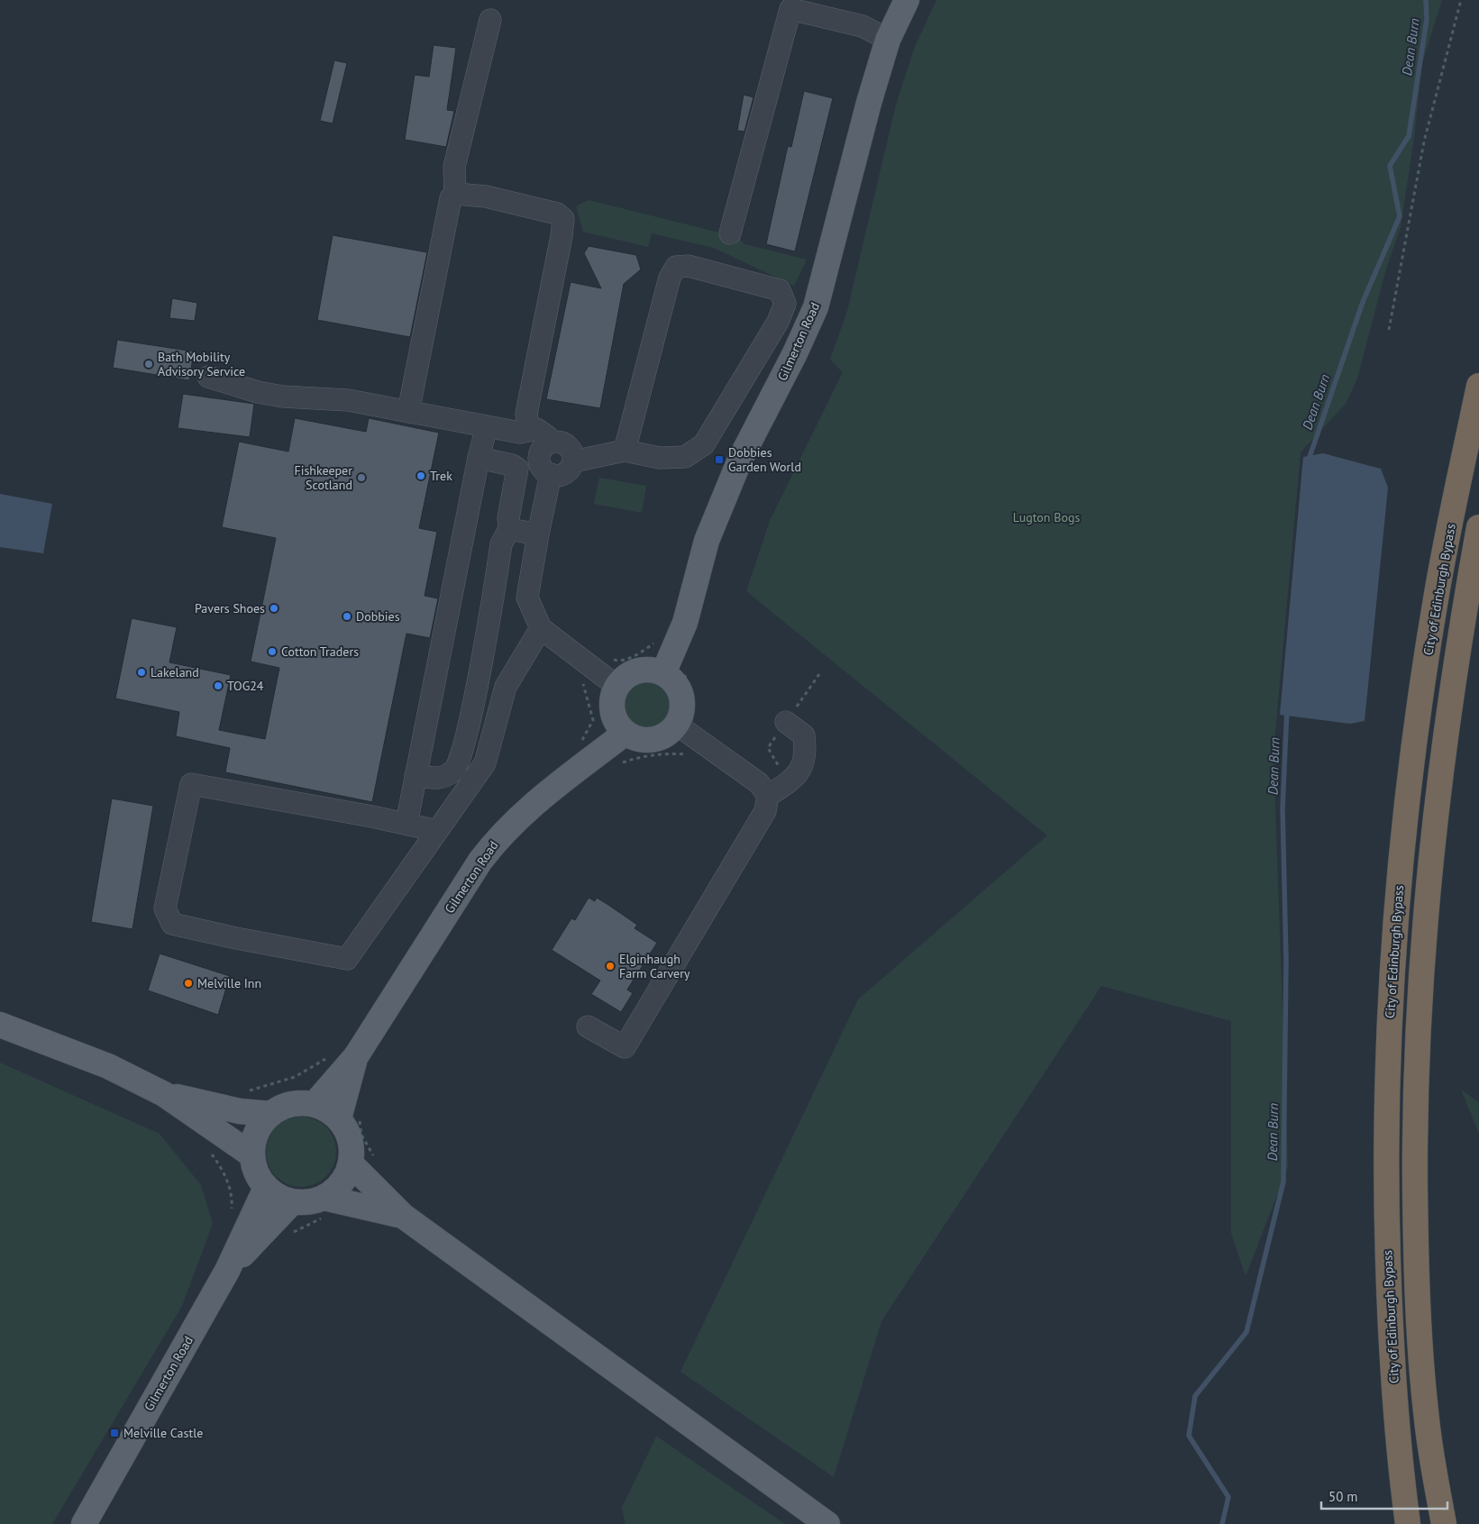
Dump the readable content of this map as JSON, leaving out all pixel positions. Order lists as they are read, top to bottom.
{
  "streets": {
    "highway": ["City of Edinburgh Bypass"],
    "main road": ["Gilmerton Road"]
  },
  "water": ["Dean Burn"],
  "parks": ["Lugton Bogs"],
  "places": {
    "other": [
      "Bath Mobility Advisory Service",
      "Trek",
      "Fishkeeper Scotland",
      "Pavers Shoes",
      "Dobbies",
      "Cotton Traders",
      "Lakeland",
      "TOG24",
      "Elginhaugh Farm Carvery",
      "Melville Inn"
    ],
    "transit": ["Dobbies Garden World", "Melville Castle"]
  },
  "scale_bar": "50 m"
}
